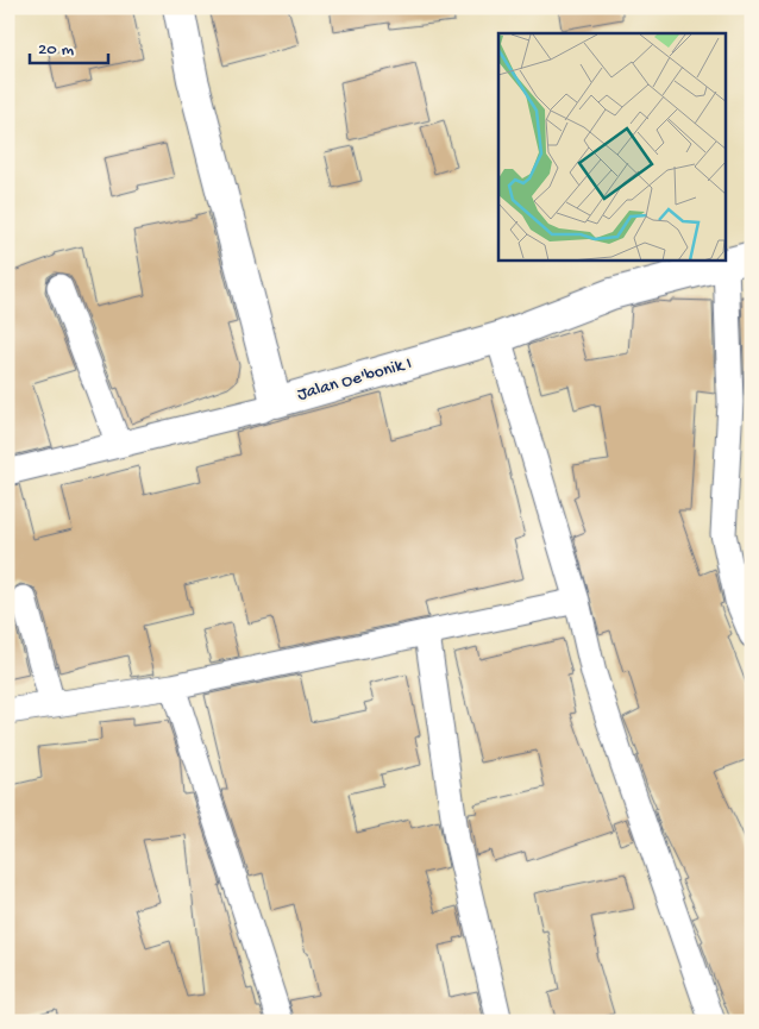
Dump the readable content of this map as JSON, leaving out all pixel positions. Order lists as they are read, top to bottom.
{
  "streets": {
    "street": ["Jalan Oe'bonik I"]
  },
  "scale_bar": "20 m"
}
